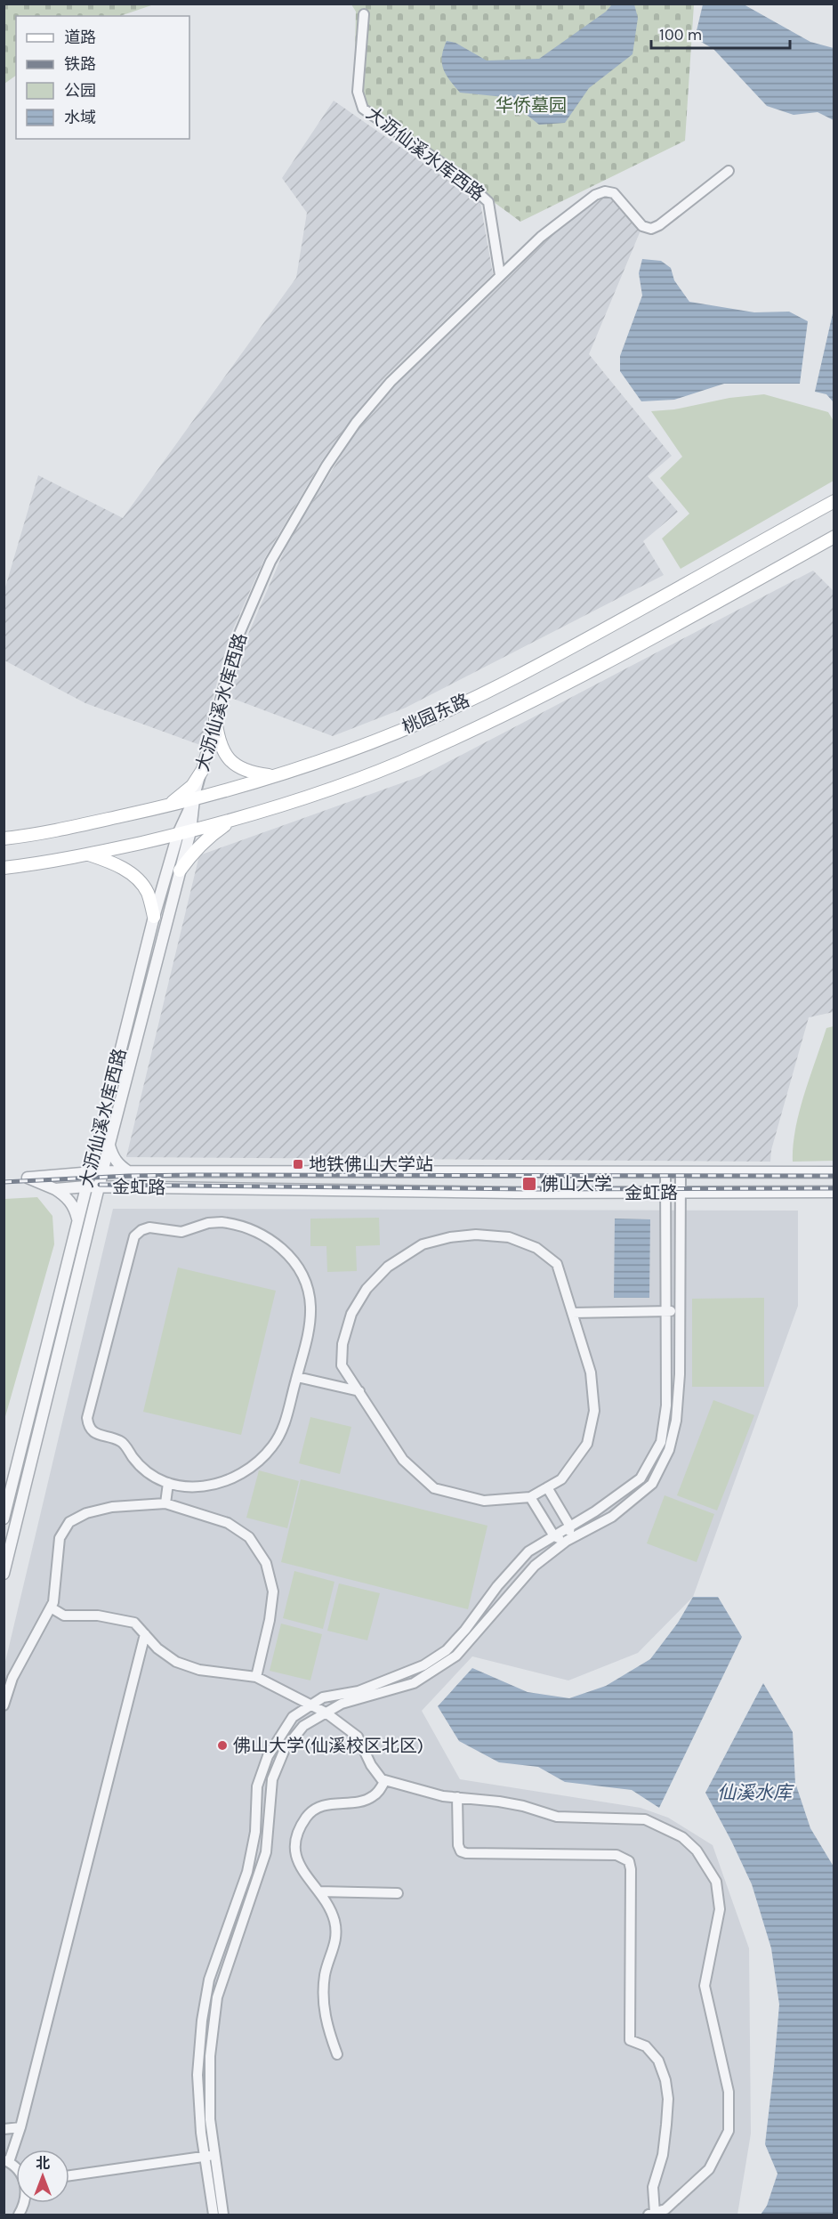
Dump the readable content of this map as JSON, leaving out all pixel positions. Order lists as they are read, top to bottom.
{
  "streets": {
    "main road": ["桃园东路"],
    "street": ["大沥仙溪水库西路", "金虹路"]
  },
  "crossings": [
    ["大沥仙溪水库西路", "桃园东路"],
    ["大沥仙溪水库西路", "金虹路"]
  ],
  "water": ["仙溪水库"],
  "parks": ["华侨墓园"],
  "places": {
    "transit": ["地铁佛山大学站", "佛山大学"],
    "other": ["佛山大学(仙溪校区北区)"]
  },
  "legend": [
    "道路",
    "铁路",
    "公园",
    "水域"
  ],
  "scale_bar": "100 m",
  "north": "top"
}
